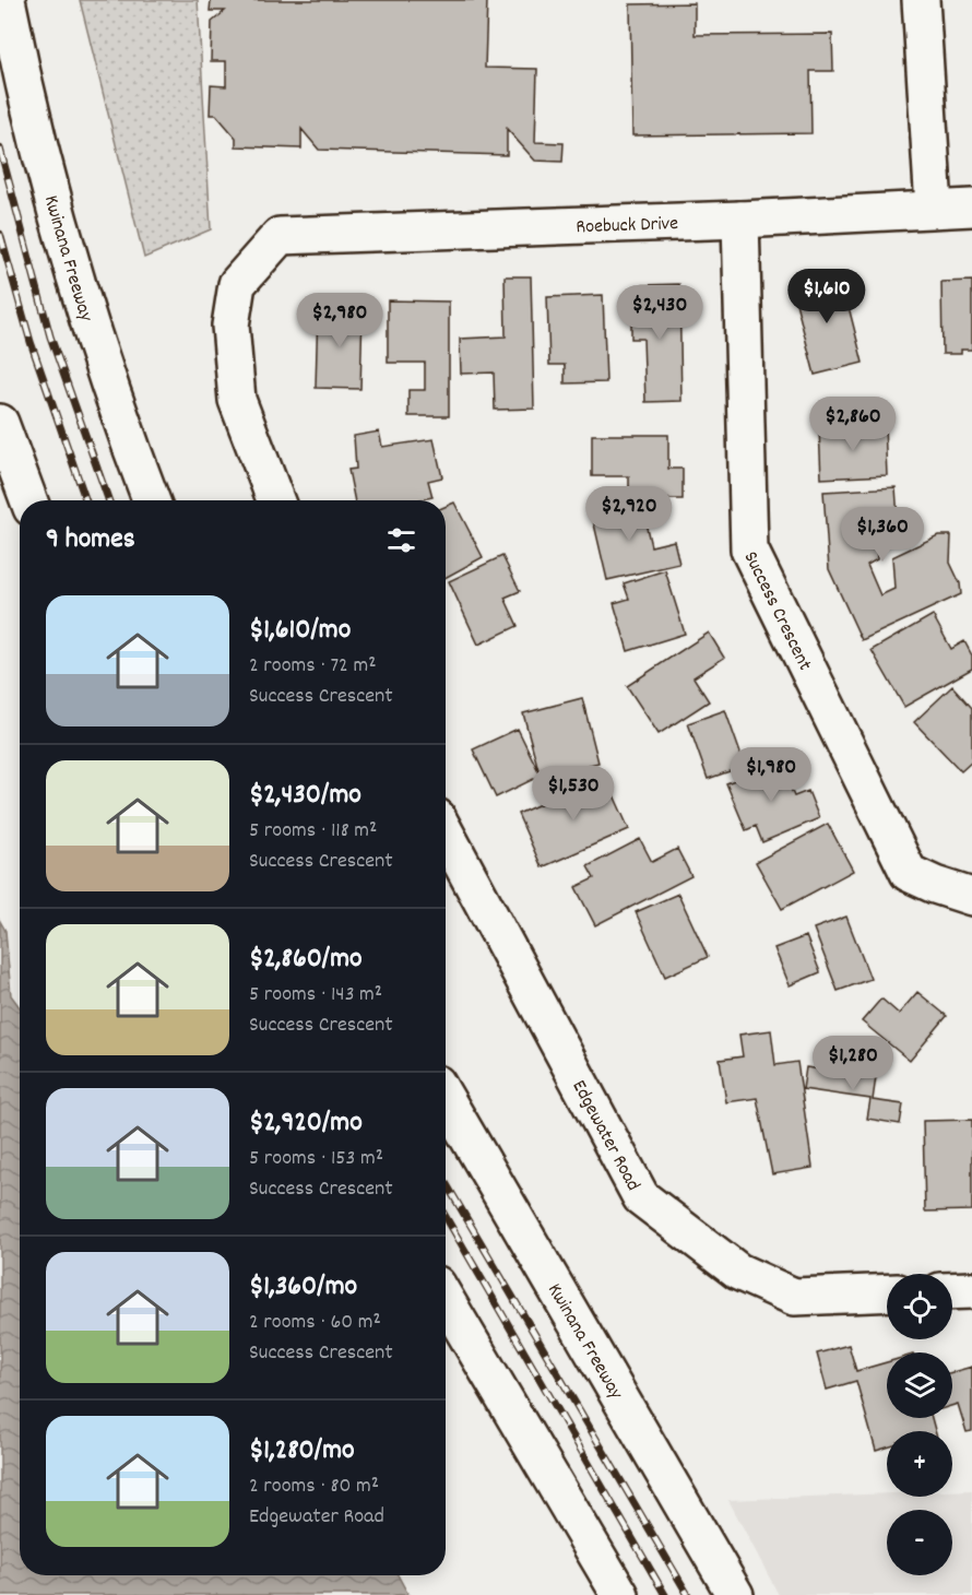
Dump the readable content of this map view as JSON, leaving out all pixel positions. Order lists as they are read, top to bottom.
{
  "streets": {
    "main road": [
      "Roebuck Drive",
      "Kwinana Freeway",
      "Success Crescent",
      "Edgewater Road"
    ]
  },
  "crossings": [
    ["Roebuck Drive", "Success Crescent"]
  ],
  "page": {
    "price": [
      "$1,610",
      "$2,430",
      "$2,980",
      "$2,860",
      "$2,920",
      "$1,360",
      "$1,980",
      "$1,530",
      "$1,280"
    ],
    "heading": "9 homes",
    "list": [
      {
        "name": "$1,610/mo",
        "note": "2 rooms · 72 m² · Success Crescent"
      },
      {
        "name": "$2,430/mo",
        "note": "5 rooms · 118 m² · Success Crescent"
      },
      {
        "name": "$2,860/mo",
        "note": "5 rooms · 143 m² · Success Crescent"
      },
      {
        "name": "$2,920/mo",
        "note": "5 rooms · 153 m² · Success Crescent"
      },
      {
        "name": "$1,360/mo",
        "note": "2 rooms · 60 m² · Success Crescent"
      },
      {
        "name": "$1,280/mo",
        "note": "2 rooms · 80 m² · Edgewater Road"
      }
    ],
    "map_buttons": ["+", "−"]
  }
}
